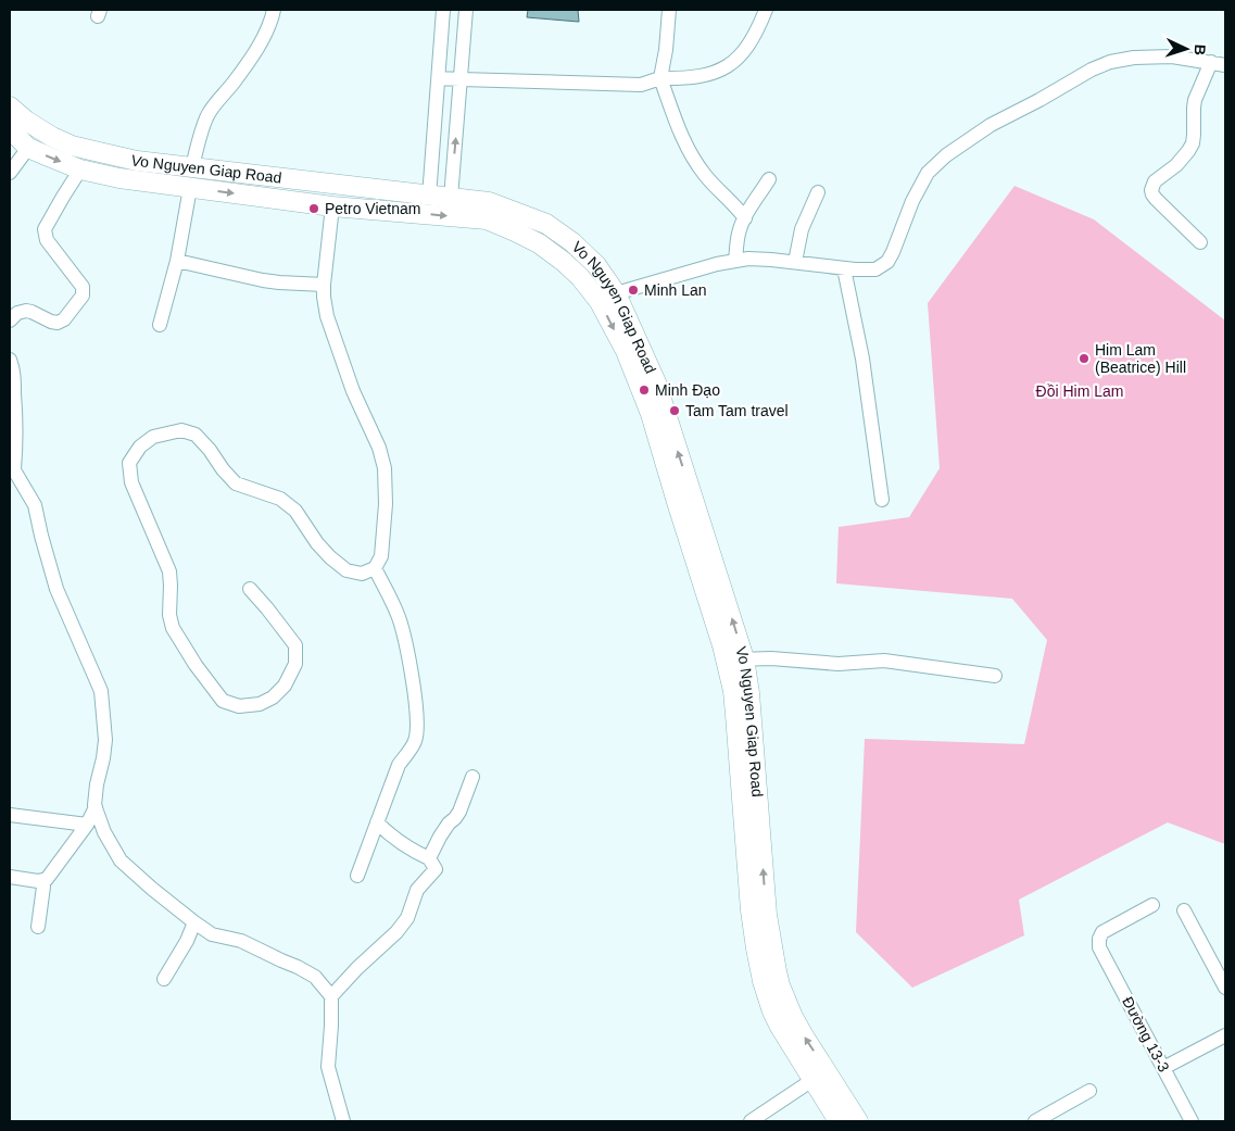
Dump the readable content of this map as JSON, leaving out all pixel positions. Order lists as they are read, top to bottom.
{
  "streets": {
    "highway": ["Vo Nguyen Giap Road"],
    "street": ["Đường 13-3"]
  },
  "parks": ["Đồi Him Lam"],
  "places": [
    "Petro Vietnam",
    "Minh Lan",
    "Him Lam (Beatrice) Hill",
    "Minh Đạo",
    "Tam Tam travel"
  ],
  "north": "right"
}
